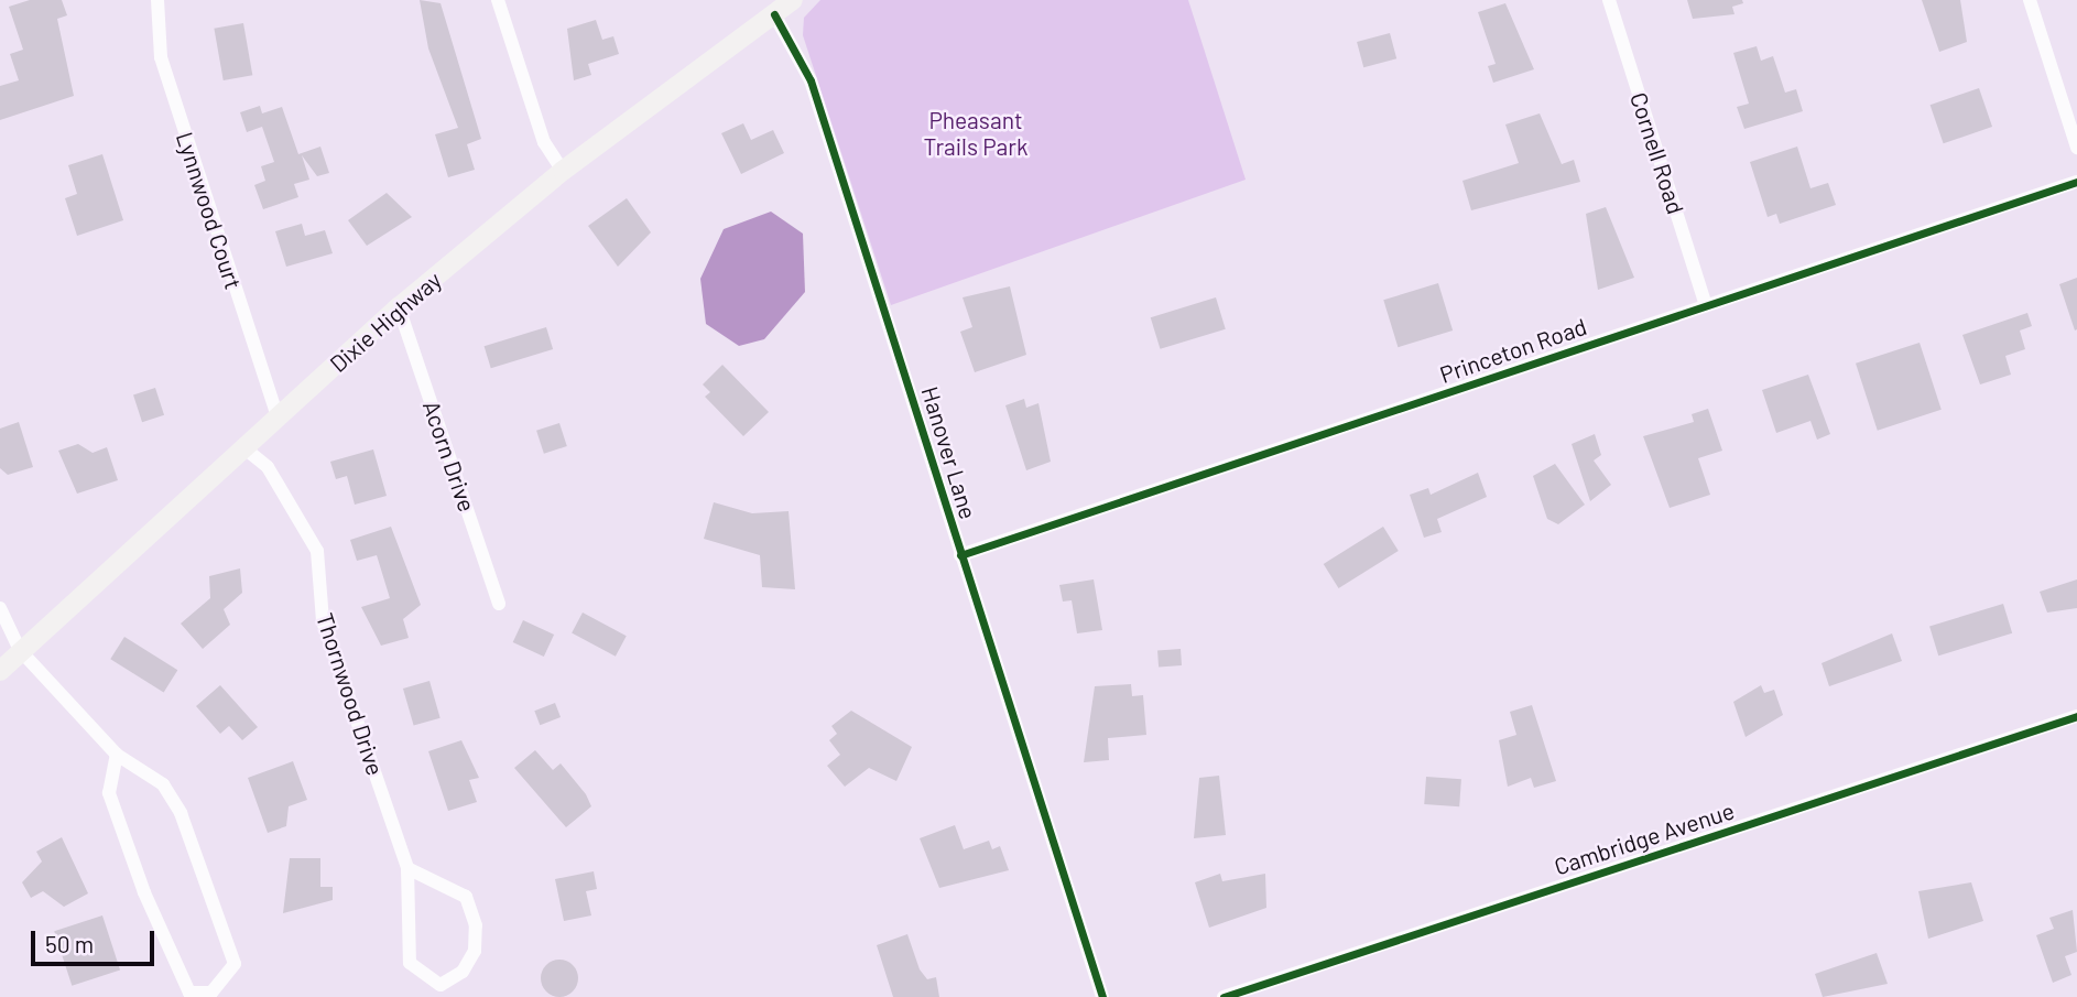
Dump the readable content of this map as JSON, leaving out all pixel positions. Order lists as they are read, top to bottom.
{
  "streets": {
    "main road": ["Dixie Highway"],
    "street": [
      "Cornell Road",
      "Lynnwood Court",
      "Princeton Road",
      "Hanover Lane",
      "Acorn Drive",
      "Thornwood Drive",
      "Cambridge Avenue"
    ]
  },
  "crossings": [
    ["Cornell Road", "Princeton Road"],
    ["Lynnwood Court", "Dixie Highway"],
    ["Dixie Highway", "Hanover Lane"],
    ["Dixie Highway", "Acorn Drive"],
    ["Dixie Highway", "Thornwood Drive"],
    ["Princeton Road", "Hanover Lane"]
  ],
  "parks": ["Pheasant Trails Park"],
  "scale_bar": "50 m"
}
